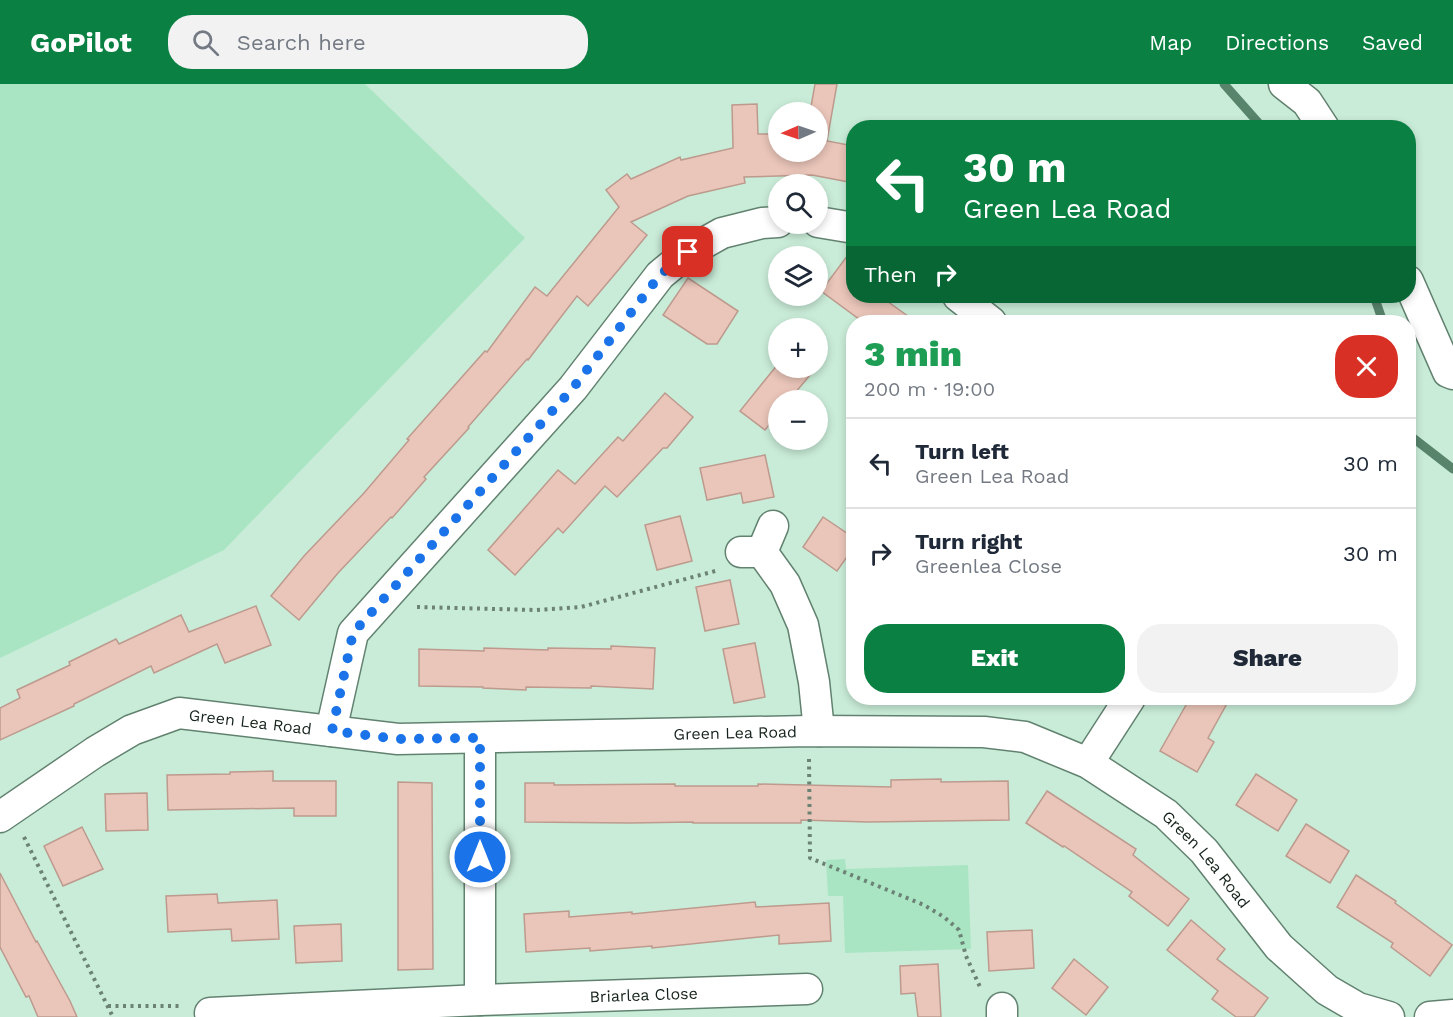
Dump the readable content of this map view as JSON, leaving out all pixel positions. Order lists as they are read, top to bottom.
{
  "streets": {
    "street": ["Green Lea Road", "Briarlea Close"]
  },
  "north": "left",
  "page": {
    "header": "GoPilot",
    "search": "Search here",
    "nav": ["Map", "Directions", "Saved"],
    "map_buttons": ["+", "−"],
    "turn": ["30 m", "Green Lea Road"],
    "then": "Then",
    "heading": ["3 min", "200 m · 19:00"],
    "list": [
      {
        "name": "Turn left",
        "note": "Green Lea Road",
        "value": "30 m"
      },
      {
        "name": "Turn right",
        "note": "Greenlea Close",
        "value": "30 m"
      }
    ],
    "buttons": ["Exit", "Share"]
  }
}
